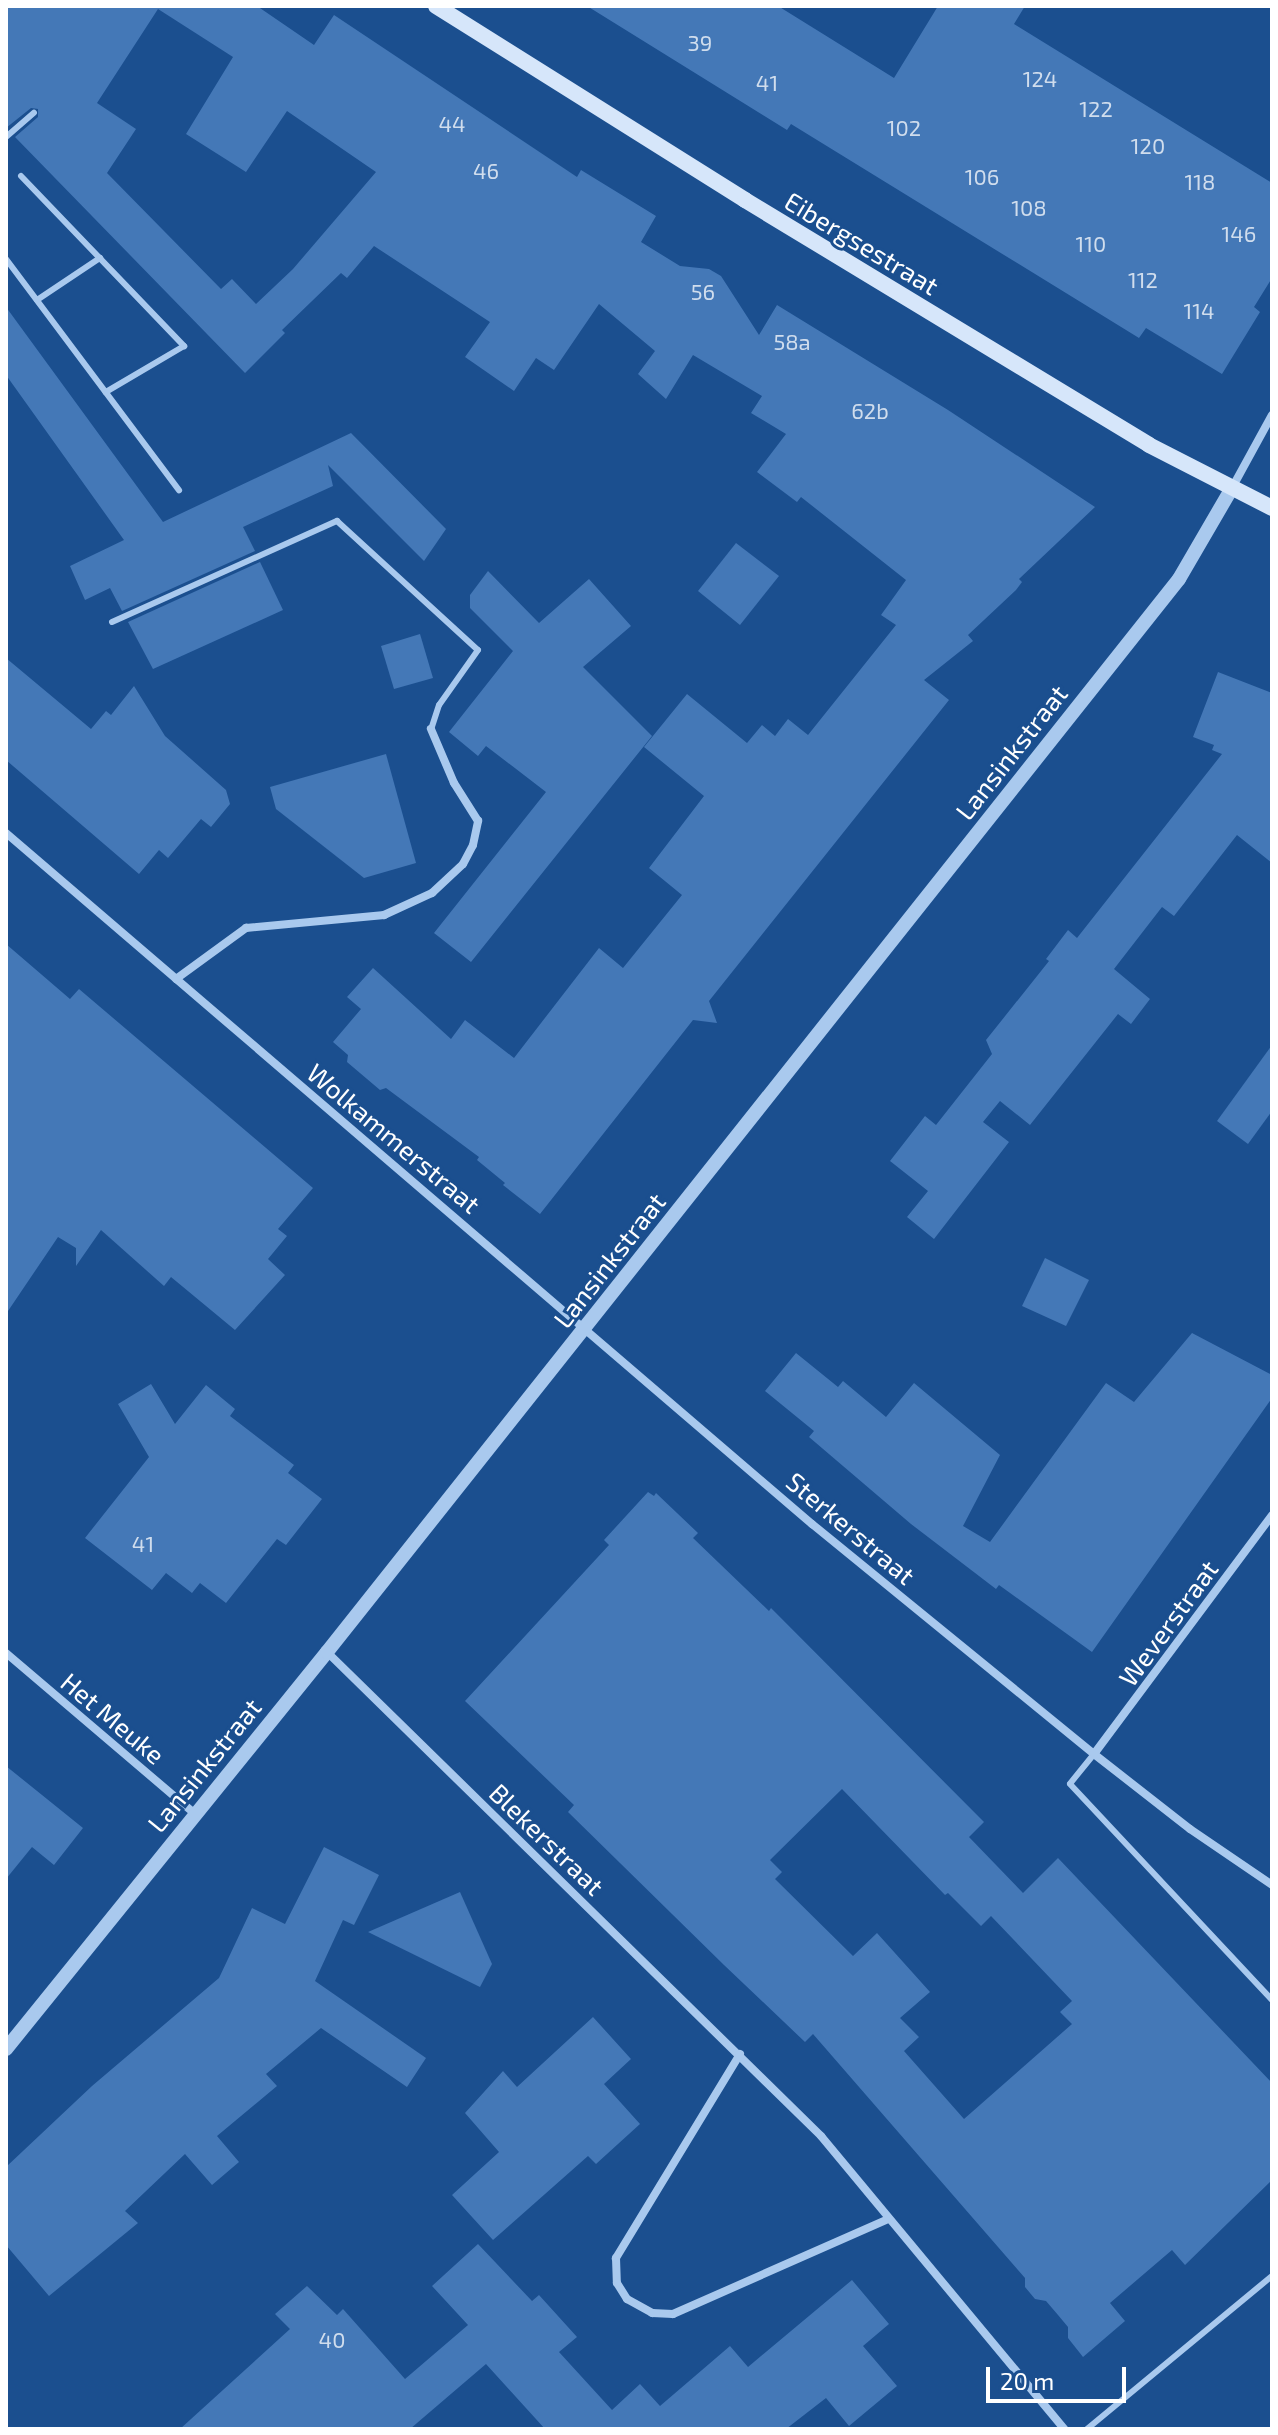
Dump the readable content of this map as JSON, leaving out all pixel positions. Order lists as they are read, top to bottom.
{
  "streets": {
    "main road": ["Eibergsestraat"],
    "street": [
      "Lansinkstraat",
      "Wolkammerstraat",
      "Sterkerstraat",
      "Weverstraat",
      "Het Meuke",
      "Blekerstraat"
    ]
  },
  "crossings": [
    ["Eibergsestraat", "Lansinkstraat"],
    ["Lansinkstraat", "Wolkammerstraat"],
    ["Lansinkstraat", "Sterkerstraat"],
    ["Lansinkstraat", "Het Meuke"],
    ["Lansinkstraat", "Blekerstraat"],
    ["Wolkammerstraat", "Sterkerstraat"],
    ["Sterkerstraat", "Weverstraat"]
  ],
  "house_numbers": [
    "39",
    "124",
    "41",
    "122",
    "44",
    "102",
    "120",
    "46",
    "106",
    "118",
    "108",
    "146",
    "110",
    "112",
    "56",
    "114",
    "58a",
    "62b",
    "41",
    "40"
  ],
  "scale_bar": "20 m"
}
